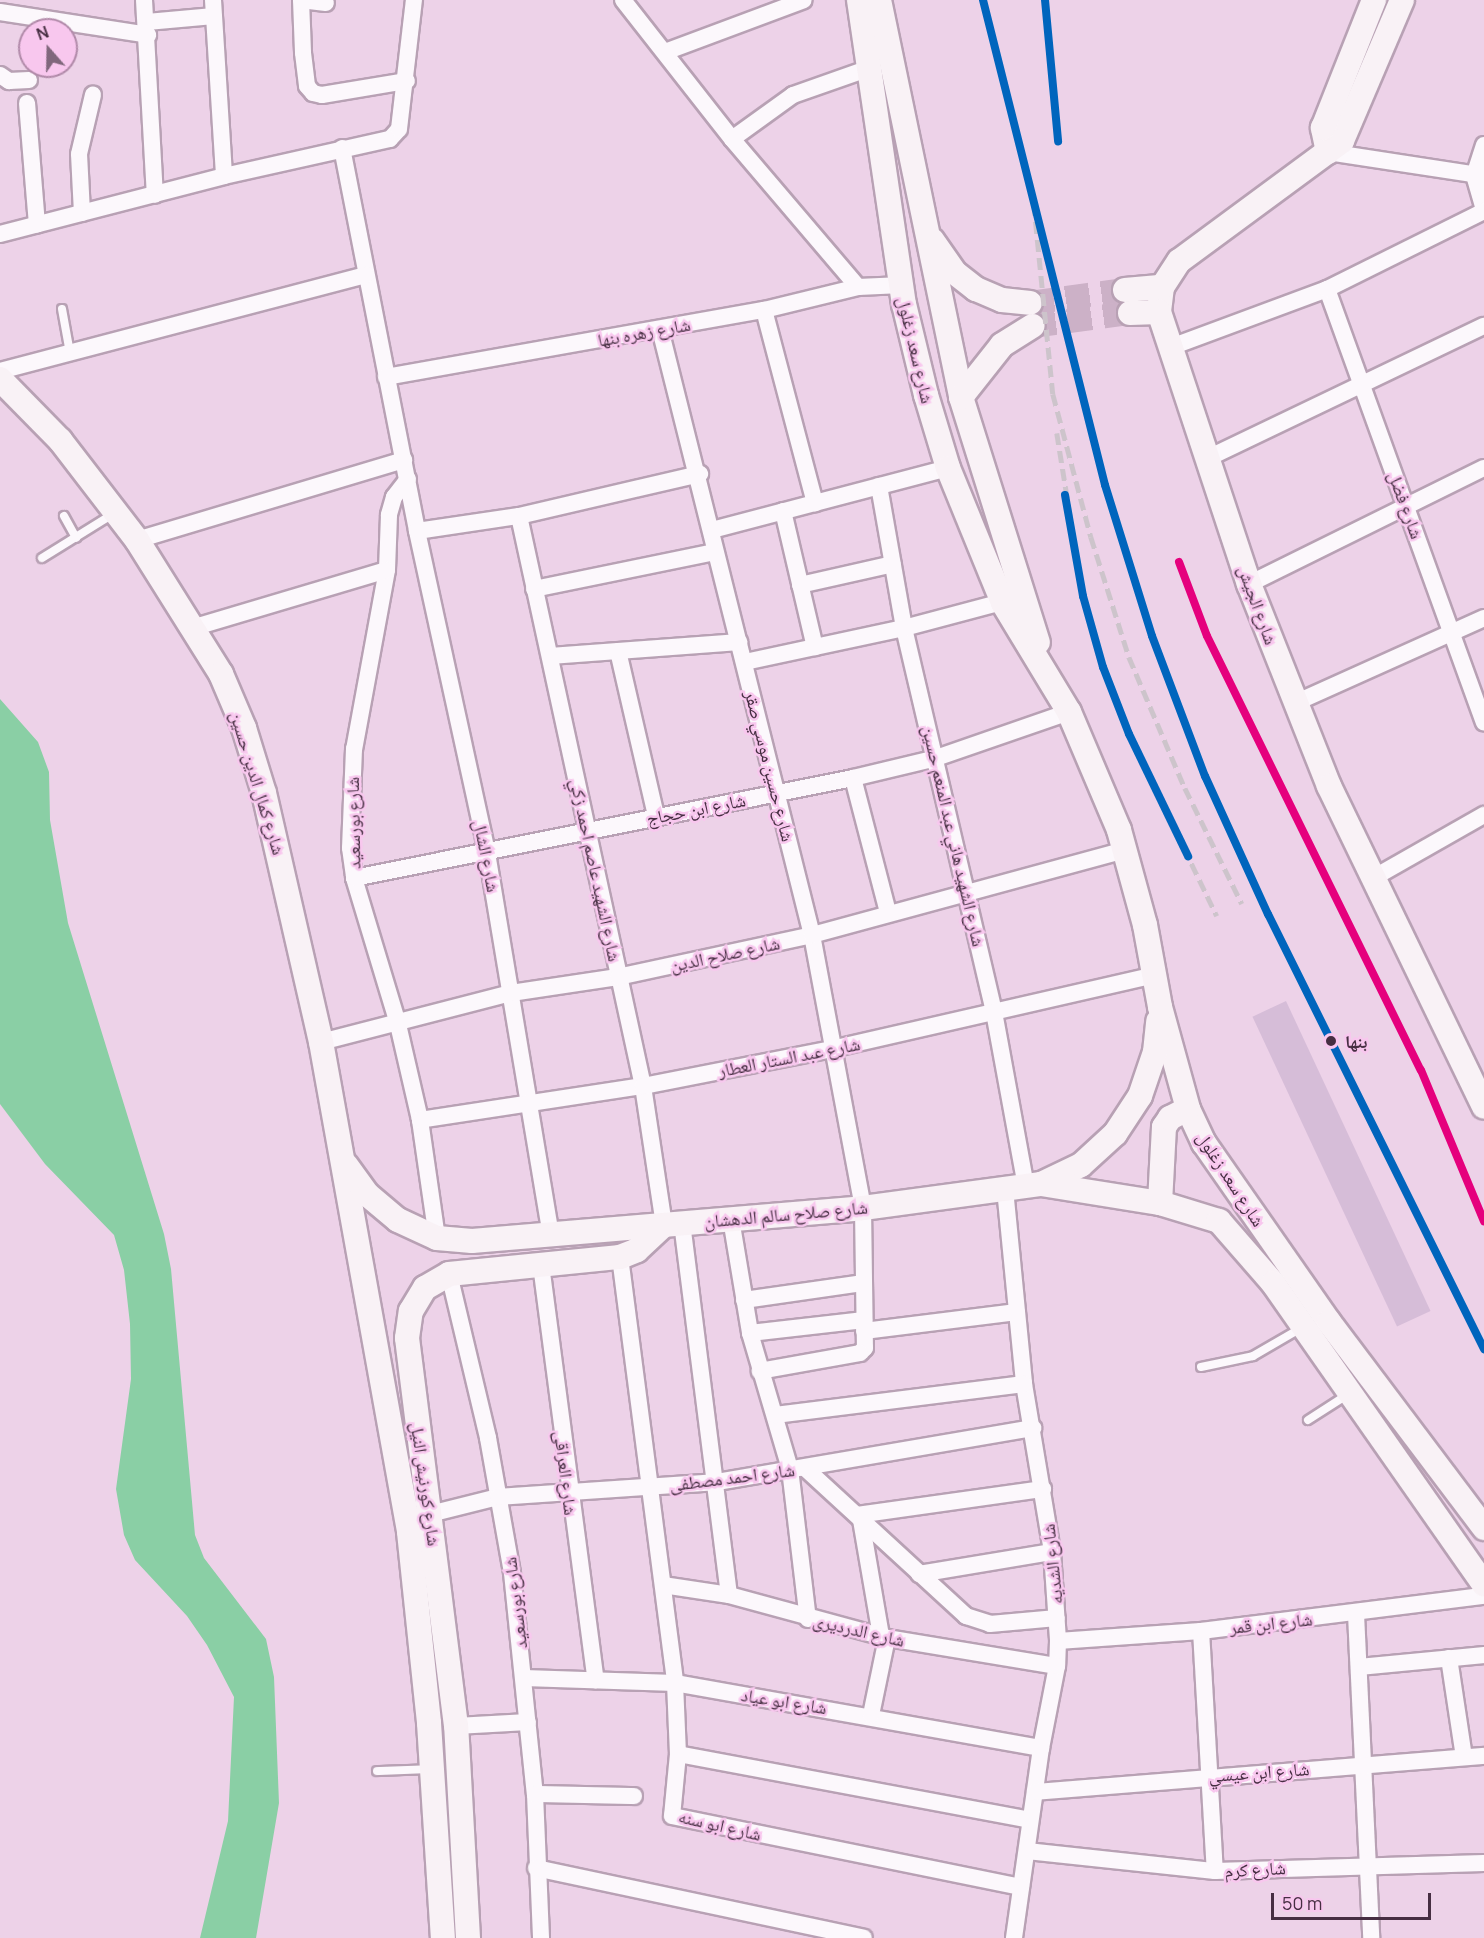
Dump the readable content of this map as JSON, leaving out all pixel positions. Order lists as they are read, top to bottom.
{
  "streets": {
    "main road": [
      "شارع سعد زغلول",
      "شارع الجيش",
      "شارع كمال الدين حسين",
      "شارع صلاح سالم الدهشان",
      "شارع كورنيش النيل"
    ],
    "street": [
      "شارع زهره بنها",
      "شارع فضل",
      "شارع حسين موسي صقر",
      "شارع ابن حجاج",
      "شارع بورسعيد",
      "شارع الشهيد هاني عبد المنعم حسين",
      "شارع الشال",
      "شارع الشهيد عاصم احمد زكي",
      "شارع صلاح الدين",
      "شارع عبد الستار العطار",
      "شارع العراقى",
      "شارع احمد مصطفى",
      "شارع الشديه",
      "شارع ابن قمر",
      "شارع الدرديرى",
      "شارع ابو عياد",
      "شارع ابن عيسي",
      "شارع ابو سنه",
      "شارع كرم"
    ]
  },
  "crossings": [
    ["شارع زهره بنها", "شارع سعد زغلول"],
    ["شارع زهره بنها", "شارع حسين موسي صقر"],
    ["شارع زهره بنها", "شارع الشال"],
    ["شارع سعد زغلول", "شارع ابن حجاج"],
    ["شارع سعد زغلول", "شارع الشهيد هاني عبد المنعم حسين"],
    ["شارع سعد زغلول", "شارع صلاح الدين"],
    ["شارع سعد زغلول", "شارع عبد الستار العطار"],
    ["شارع سعد زغلول", "شارع صلاح سالم الدهشان"],
    ["شارع سعد زغلول", "شارع الشديه"],
    ["شارع حسين موسي صقر", "شارع ابن حجاج"],
    ["شارع حسين موسي صقر", "شارع صلاح الدين"],
    ["شارع حسين موسي صقر", "شارع عبد الستار العطار"],
    ["شارع حسين موسي صقر", "شارع صلاح سالم الدهشان"],
    ["شارع كمال الدين حسين", "شارع صلاح الدين"],
    ["شارع كمال الدين حسين", "شارع صلاح سالم الدهشان"],
    ["شارع كمال الدين حسين", "شارع كورنيش النيل"],
    ["شارع ابن حجاج", "شارع بورسعيد"],
    ["شارع ابن حجاج", "شارع الشهيد هاني عبد المنعم حسين"],
    ["شارع ابن حجاج", "شارع الشال"],
    ["شارع ابن حجاج", "شارع الشهيد عاصم احمد زكي"],
    ["شارع بورسعيد", "شارع الشال"],
    ["شارع بورسعيد", "شارع صلاح الدين"],
    ["شارع بورسعيد", "شارع عبد الستار العطار"],
    ["شارع بورسعيد", "شارع صلاح سالم الدهشان"],
    ["شارع بورسعيد", "شارع احمد مصطفى"],
    ["شارع بورسعيد", "شارع كورنيش النيل"],
    ["شارع بورسعيد", "شارع ابو عياد"],
    ["شارع الشهيد هاني عبد المنعم حسين", "شارع صلاح الدين"],
    ["شارع الشهيد هاني عبد المنعم حسين", "شارع عبد الستار العطار"],
    ["شارع الشهيد هاني عبد المنعم حسين", "شارع صلاح سالم الدهشان"],
    ["شارع الشهيد هاني عبد المنعم حسين", "شارع الشديه"],
    ["شارع الشال", "شارع صلاح الدين"],
    ["شارع الشال", "شارع عبد الستار العطار"],
    ["شارع الشال", "شارع صلاح سالم الدهشان"],
    ["شارع الشهيد عاصم احمد زكي", "شارع صلاح الدين"],
    ["شارع الشهيد عاصم احمد زكي", "شارع عبد الستار العطار"],
    ["شارع الشهيد عاصم احمد زكي", "شارع صلاح سالم الدهشان"],
    ["شارع الشهيد عاصم احمد زكي", "شارع احمد مصطفى"],
    ["شارع الشهيد عاصم احمد زكي", "شارع كورنيش النيل"],
    ["شارع الشهيد عاصم احمد زكي", "شارع الدرديرى"],
    ["شارع صلاح سالم الدهشان", "شارع كورنيش النيل"],
    ["شارع صلاح سالم الدهشان", "شارع الشديه"],
    ["شارع العراقى", "شارع احمد مصطفى"],
    ["شارع العراقى", "شارع كورنيش النيل"],
    ["شارع العراقى", "شارع ابو عياد"],
    ["شارع احمد مصطفى", "شارع كورنيش النيل"],
    ["شارع احمد مصطفى", "شارع الشديه"],
    ["شارع احمد مصطفى", "شارع ابو سنه"],
    ["شارع كورنيش النيل", "شارع ابو سنه"],
    ["شارع الشديه", "شارع ابن قمر"],
    ["شارع الشديه", "شارع الدرديرى"],
    ["شارع الشديه", "شارع ابو عياد"],
    ["شارع الشديه", "شارع ابن عيسي"],
    ["شارع الشديه", "شارع ابو سنه"],
    ["شارع الشديه", "شارع كرم"],
    ["شارع الدرديرى", "شارع ابو سنه"],
    ["شارع ابو عياد", "شارع ابو سنه"]
  ],
  "places": ["بنها"],
  "scale_bar": "50 m",
  "north": "top"
}
